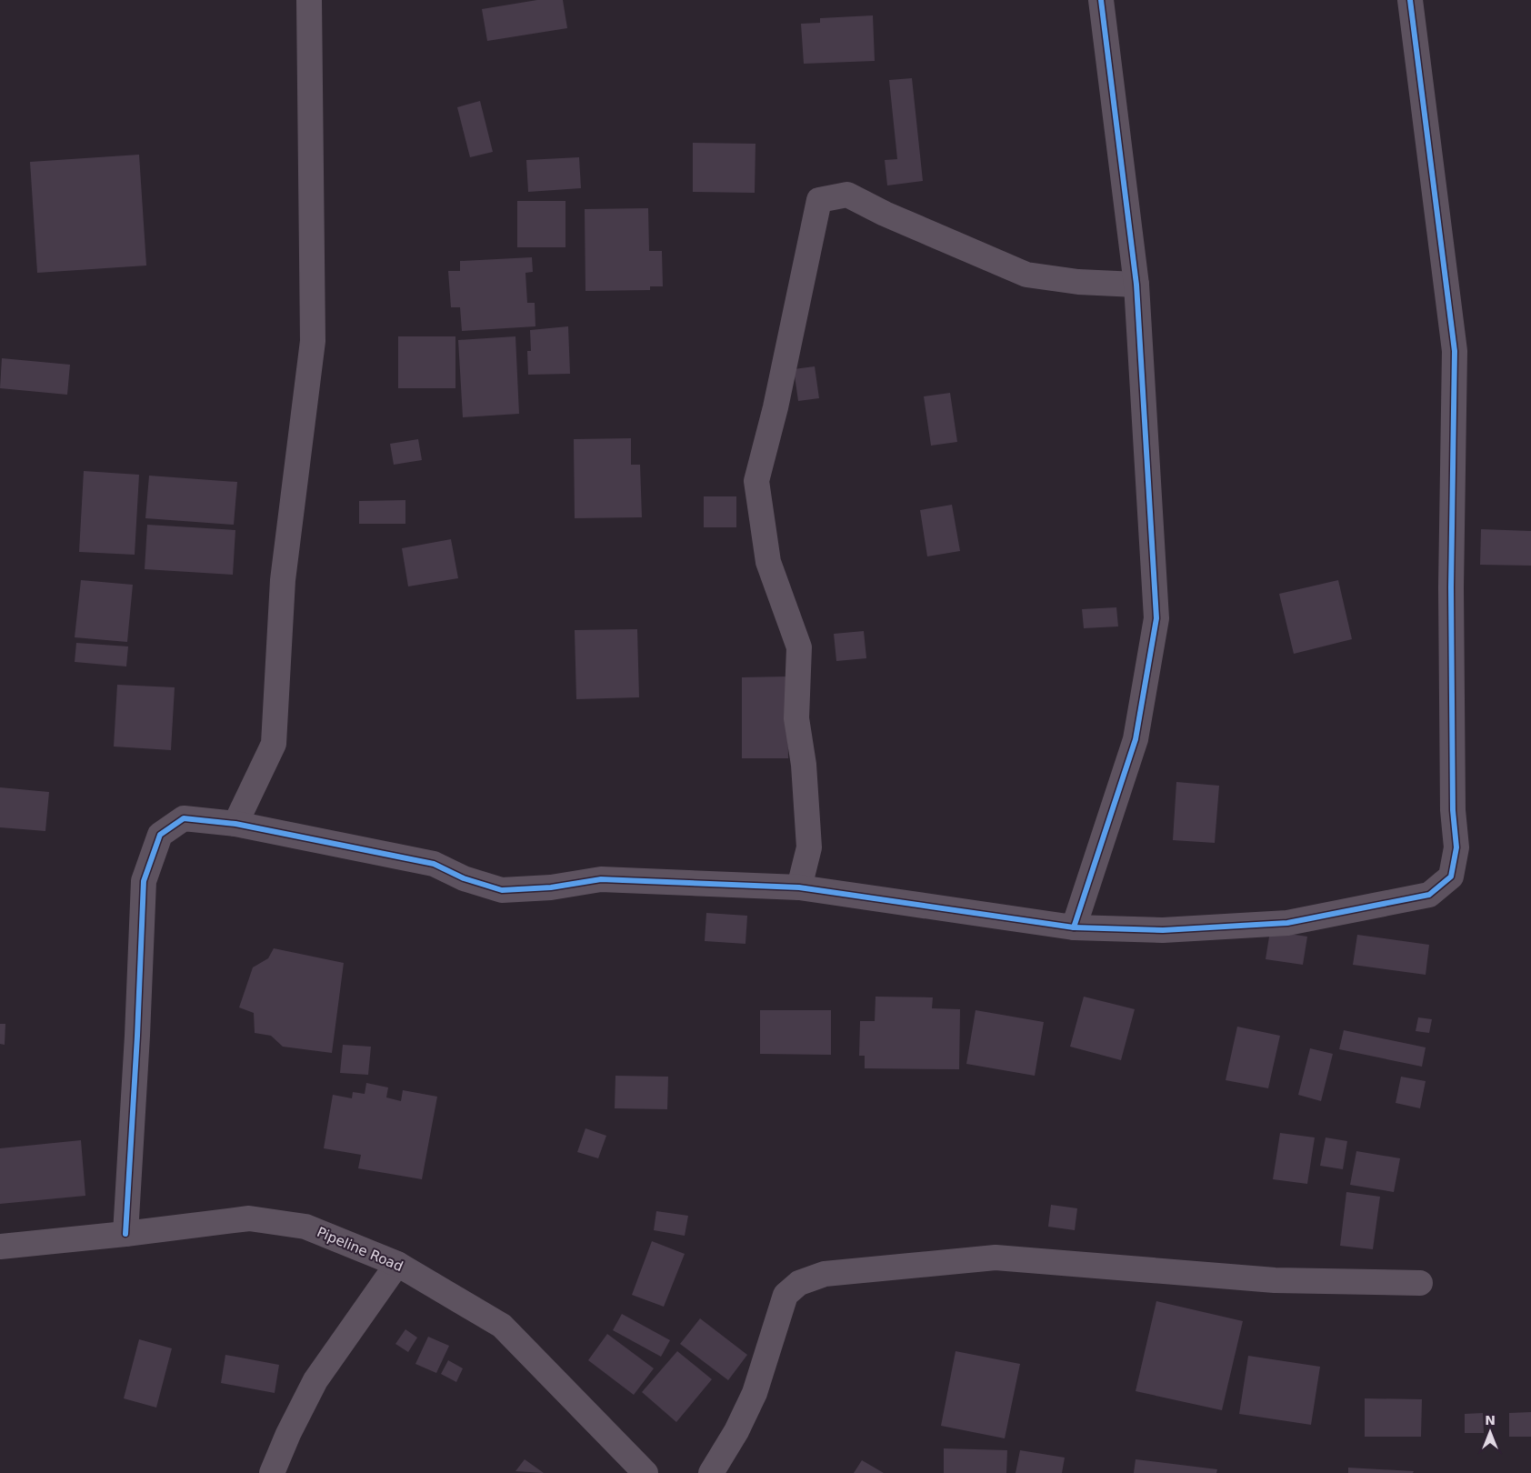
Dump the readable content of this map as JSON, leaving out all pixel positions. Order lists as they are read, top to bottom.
{
  "streets": {
    "street": ["Pipeline Road"]
  },
  "north": "top"
}
